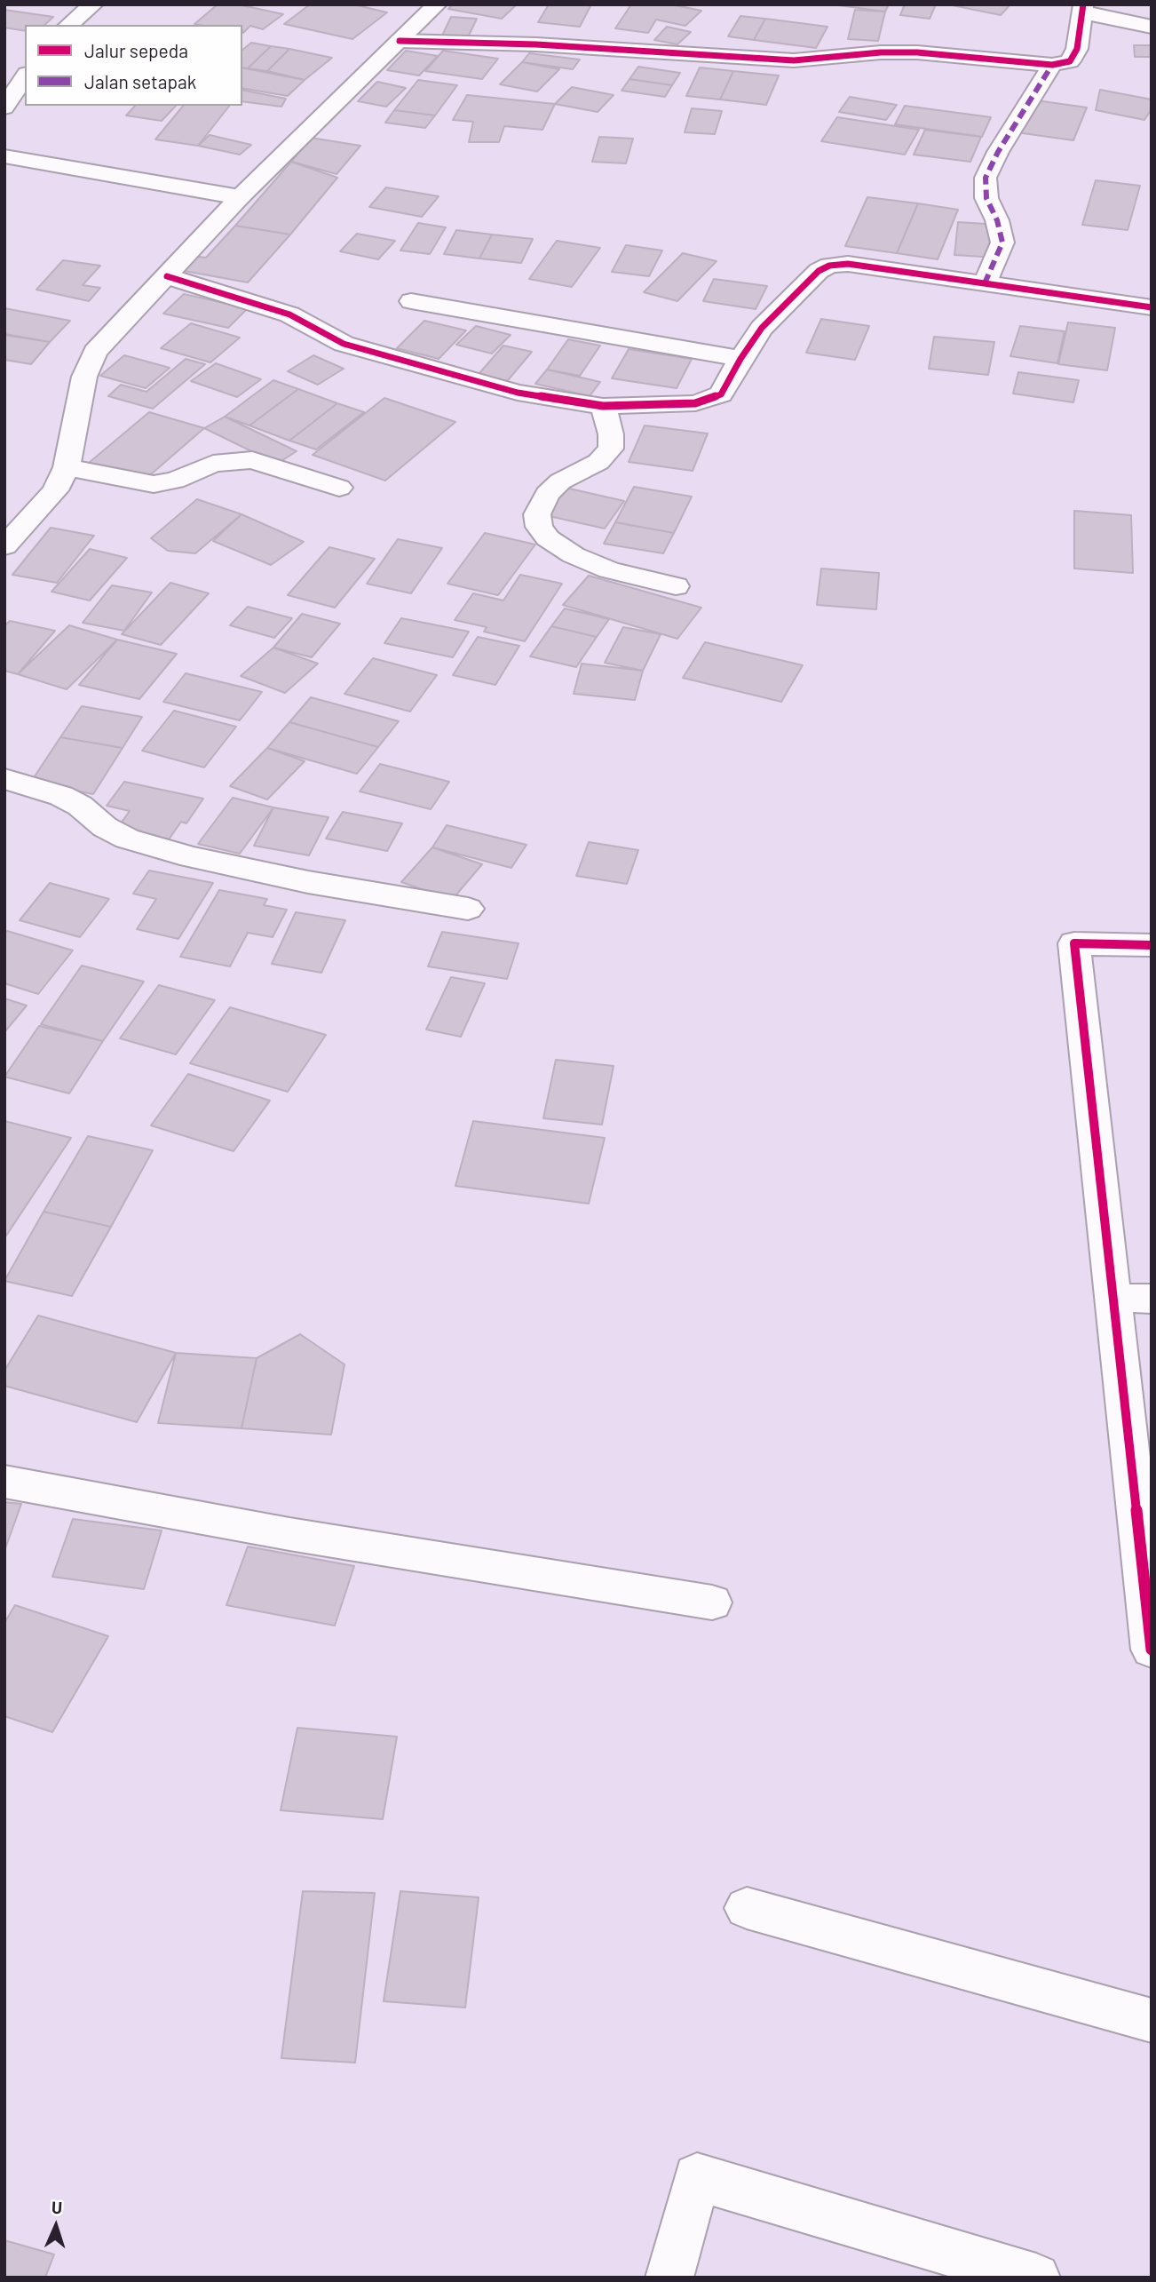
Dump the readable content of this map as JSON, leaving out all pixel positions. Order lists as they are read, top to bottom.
{
  "legend": ["Jalur sepeda", "Jalan setapak"],
  "north": "top"
}
